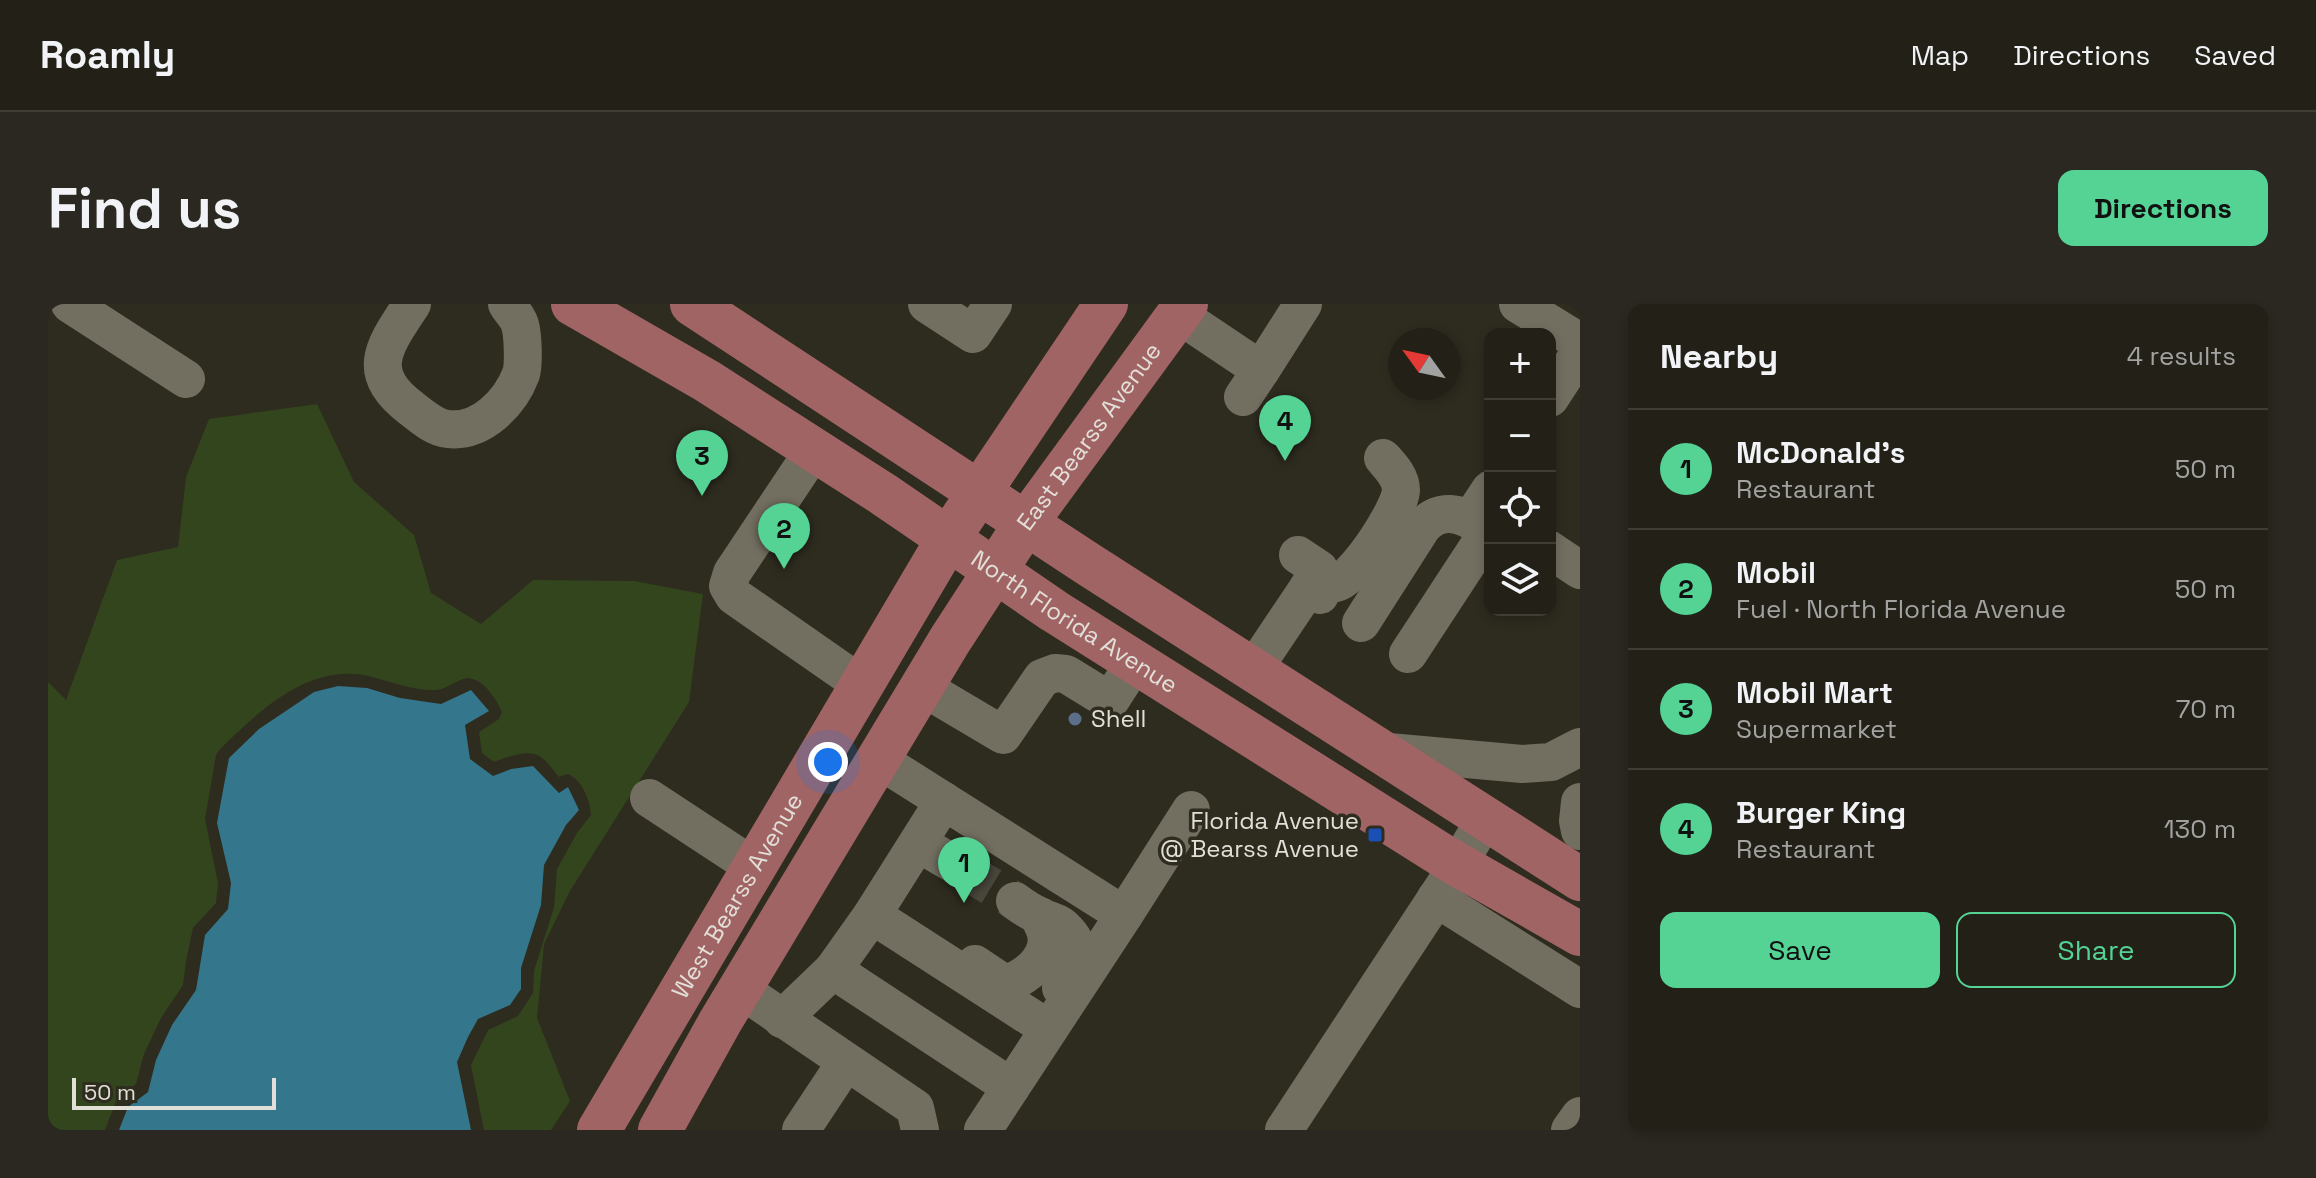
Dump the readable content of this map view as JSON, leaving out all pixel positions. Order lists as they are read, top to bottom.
{
  "streets": {
    "main road": ["East Bearss Avenue", "North Florida Avenue", "West Bearss Avenue"]
  },
  "crossings": [
    ["East Bearss Avenue", "North Florida Avenue"],
    ["East Bearss Avenue", "West Bearss Avenue"],
    ["North Florida Avenue", "West Bearss Avenue"]
  ],
  "places": {
    "other": ["Shell"],
    "transit": ["Florida Avenue @ Bearss Avenue"]
  },
  "scale_bar": "50 m",
  "north": "top left",
  "page": {
    "header": "Roamly",
    "nav": ["Map", "Directions", "Saved"],
    "buttons": [
      "Directions",
      ["Save", "Share"]
    ],
    "title": "Find us",
    "heading": ["Nearby", "4 results"],
    "map_buttons": ["+", "−"],
    "pins": [
      "4",
      "3",
      "2",
      "1"
    ],
    "list": [
      {
        "mark": "1",
        "name": "McDonald's",
        "note": "Restaurant",
        "value": "50 m"
      },
      {
        "mark": "2",
        "name": "Mobil",
        "note": "Fuel · North Florida Avenue",
        "value": "50 m"
      },
      {
        "mark": "3",
        "name": "Mobil Mart",
        "note": "Supermarket",
        "value": "70 m"
      },
      {
        "mark": "4",
        "name": "Burger King",
        "note": "Restaurant",
        "value": "130 m"
      }
    ],
    "scale": "50 m"
  }
}
